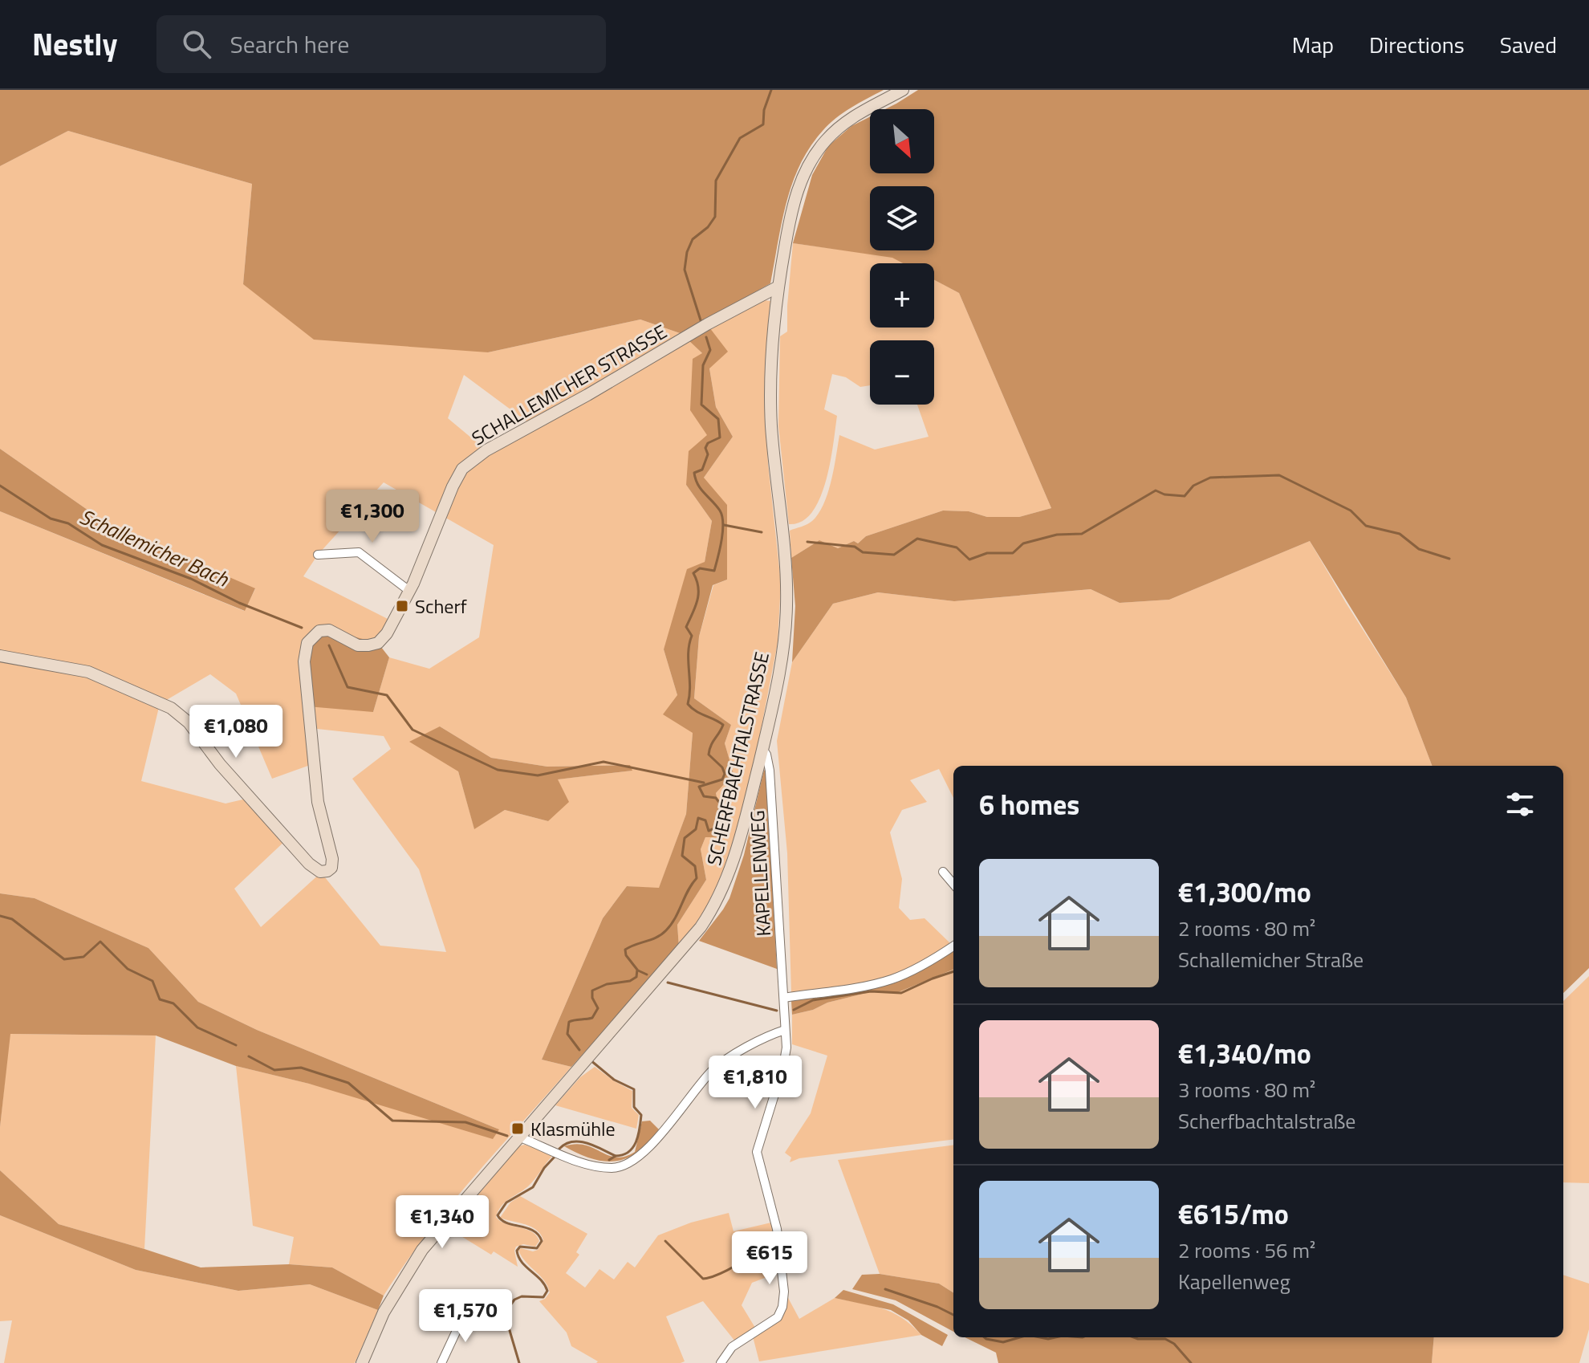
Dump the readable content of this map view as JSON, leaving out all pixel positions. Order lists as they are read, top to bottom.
{
  "streets": {
    "main road": ["SCHALLEMICHER STRASSE", "SCHERFBACHTALSTRASSE"],
    "street": ["KAPELLENWEG"]
  },
  "crossings": [
    ["SCHALLEMICHER STRASSE", "SCHERFBACHTALSTRASSE"],
    ["SCHERFBACHTALSTRASSE", "KAPELLENWEG"]
  ],
  "water": ["Schallemicher Bach"],
  "places": {
    "transit": ["Scherf", "Klasmühle"]
  },
  "north": "bottom right",
  "page": {
    "header": "Nestly",
    "search": "Search here",
    "nav": ["Map", "Directions", "Saved"],
    "map_buttons": ["+", "−"],
    "price": [
      "€1,300",
      "€1,080",
      "€1,810",
      "€1,340",
      "€615",
      "€1,570"
    ],
    "heading": "6 homes",
    "list": [
      {
        "name": "€1,300/mo",
        "note": "2 rooms · 80 m² · Schallemicher Straße"
      },
      {
        "name": "€1,340/mo",
        "note": "3 rooms · 80 m² · Scherfbachtalstraße"
      },
      {
        "name": "€615/mo",
        "note": "2 rooms · 56 m² · Kapellenweg"
      }
    ]
  }
}
